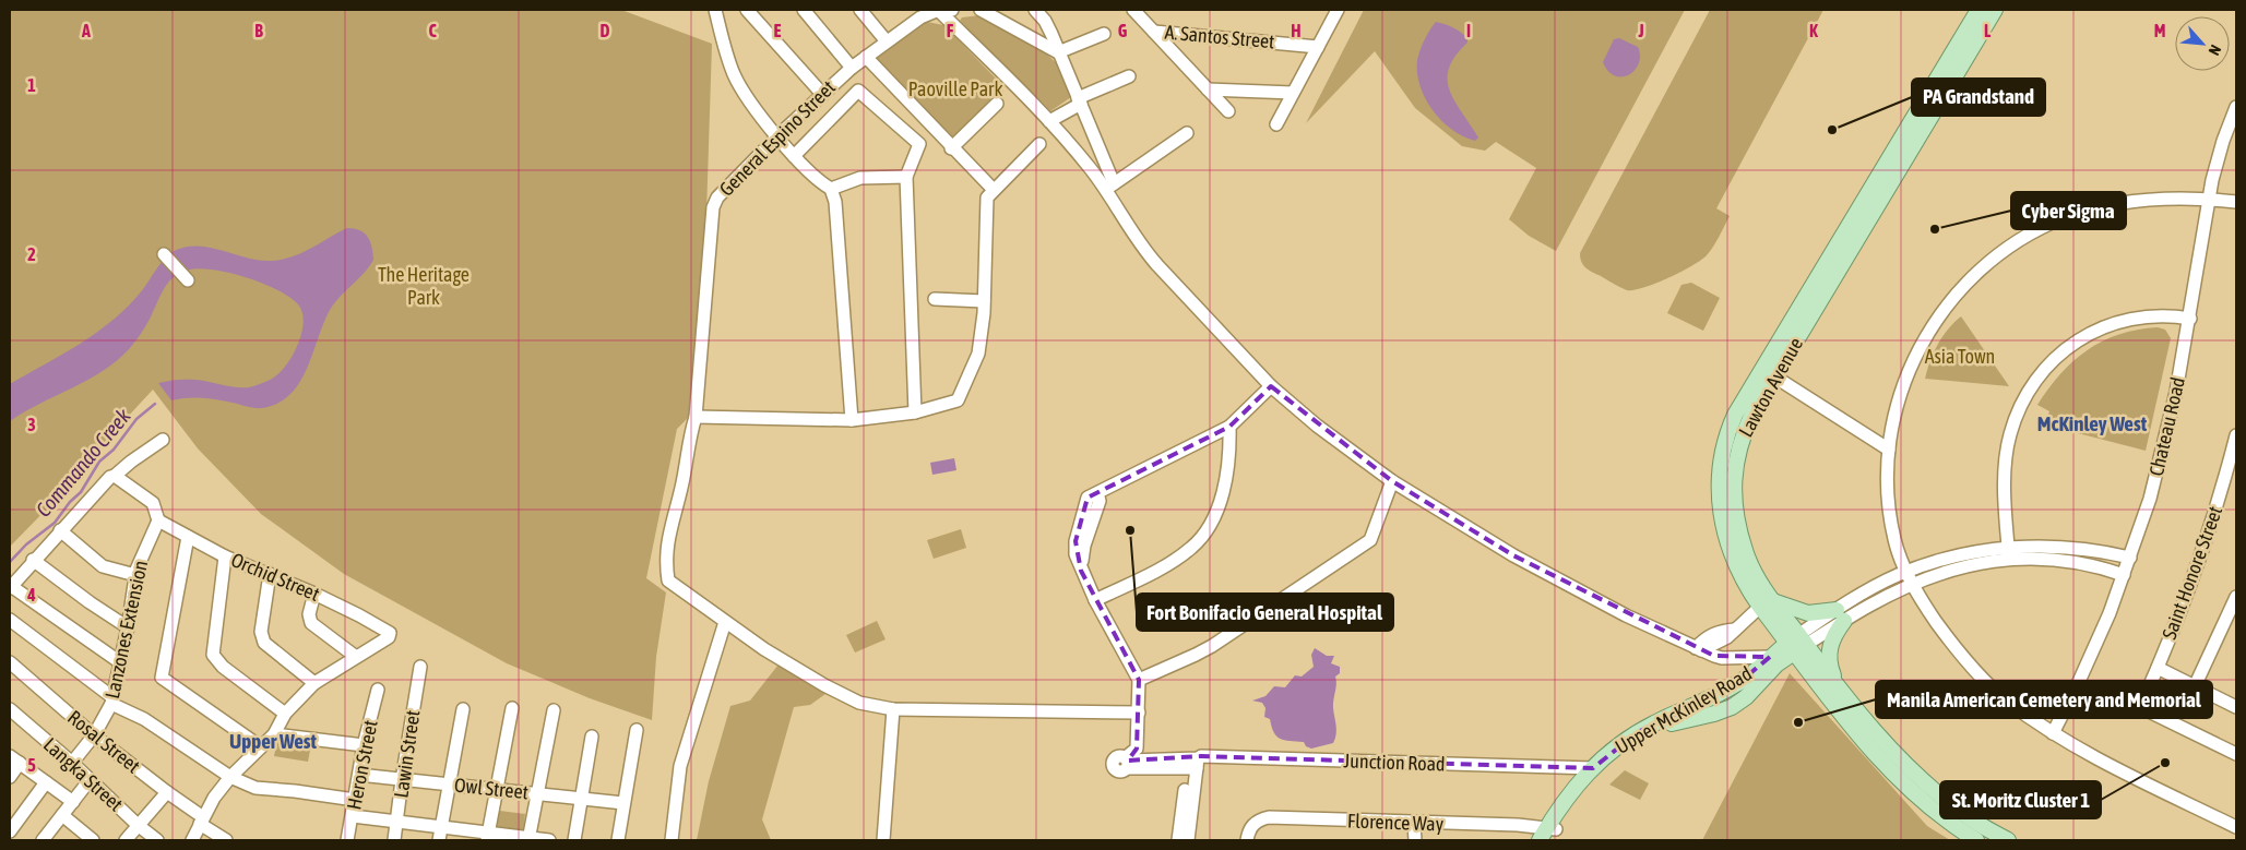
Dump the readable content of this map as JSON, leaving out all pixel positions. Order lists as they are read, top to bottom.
{
  "streets": {
    "main road": ["Lawton Avenue", "Upper McKinley Road"],
    "street": [
      "A. Santos Street",
      "General Espino Street",
      "Chateau Road",
      "Saint Honore Street",
      "Orchid Street",
      "Lanzones Extension",
      "Rosal Street",
      "Lawin Street",
      "Junction Road",
      "Heron Street",
      "Langka Street",
      "Owl Street",
      "Florence Way"
    ]
  },
  "crossings": [
    ["General Espino Street", "Junction Road"],
    ["Lawton Avenue", "Upper McKinley Road"],
    ["Orchid Street", "Lanzones Extension"],
    ["Lanzones Extension", "Rosal Street"],
    ["Lanzones Extension", "Langka Street"],
    ["Upper McKinley Road", "Junction Road"],
    ["Upper McKinley Road", "Florence Way"],
    ["Lawin Street", "Owl Street"],
    ["Heron Street", "Owl Street"]
  ],
  "districts": ["McKinley West", "Upper West"],
  "water": ["Commando Creek"],
  "parks": ["Paoville Park", "The Heritage Park", "Asia Town"],
  "places": [
    "PA Grandstand",
    "Cyber Sigma",
    "Fort Bonifacio General Hospital",
    "Manila American Cemetery and Memorial",
    "St. Moritz Cluster 1"
  ],
  "north": "bottom right",
  "grid": {
    "columns": [
      "A",
      "B",
      "C",
      "D",
      "E",
      "F",
      "G",
      "H",
      "I",
      "J",
      "K",
      "L",
      "M"
    ],
    "rows": [
      "1",
      "2",
      "3",
      "4",
      "5"
    ]
  }
}
